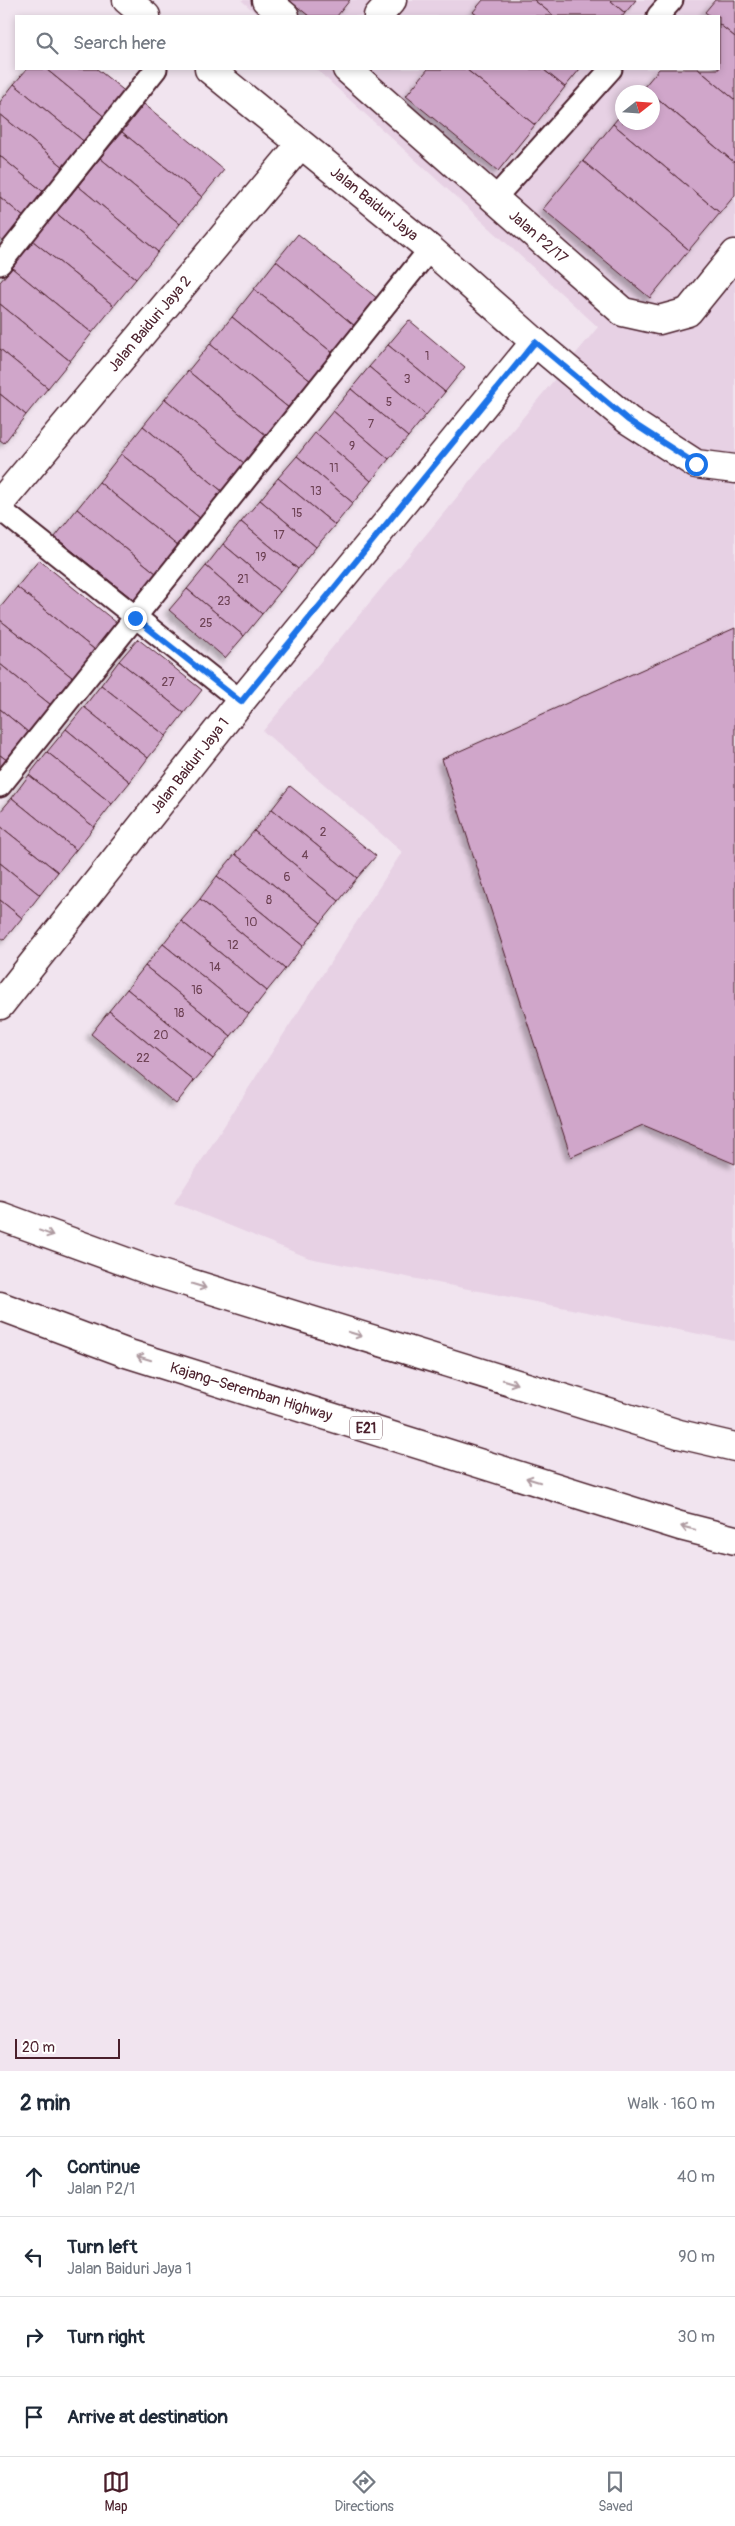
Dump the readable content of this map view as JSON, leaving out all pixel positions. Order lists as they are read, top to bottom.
{
  "streets": {
    "main road": [
      "Jalan Baiduri Jaya",
      "Jalan P2/17",
      "Jalan Baiduri Jaya 2",
      "Jalan Baiduri Jaya 1",
      "Kajang–Seremban Highway",
      "E21"
    ]
  },
  "crossings": [
    ["Jalan Baiduri Jaya", "Jalan Baiduri Jaya 2"],
    ["Jalan Baiduri Jaya", "Jalan Baiduri Jaya 1"]
  ],
  "house_numbers": [
    "1",
    "3",
    "5",
    "7",
    "9",
    "11",
    "13",
    "15",
    "17",
    "19",
    "21",
    "23",
    "25",
    "27",
    "2",
    "4",
    "6",
    "8",
    "10",
    "12",
    "14",
    "16",
    "18",
    "20",
    "22"
  ],
  "scale_bar": "20 m",
  "north": "right",
  "page": {
    "search": "Search here",
    "scale": "20 m",
    "heading": ["2 min", "Walk · 160 m"],
    "list": [
      ["Continue", "Jalan P2/1", "40 m"],
      ["Turn left", "Jalan Baiduri Jaya 1", "90 m"],
      ["Turn right", "30 m"],
      "Arrive at destination"
    ],
    "nav": ["Map", "Directions", "Saved"]
  }
}
